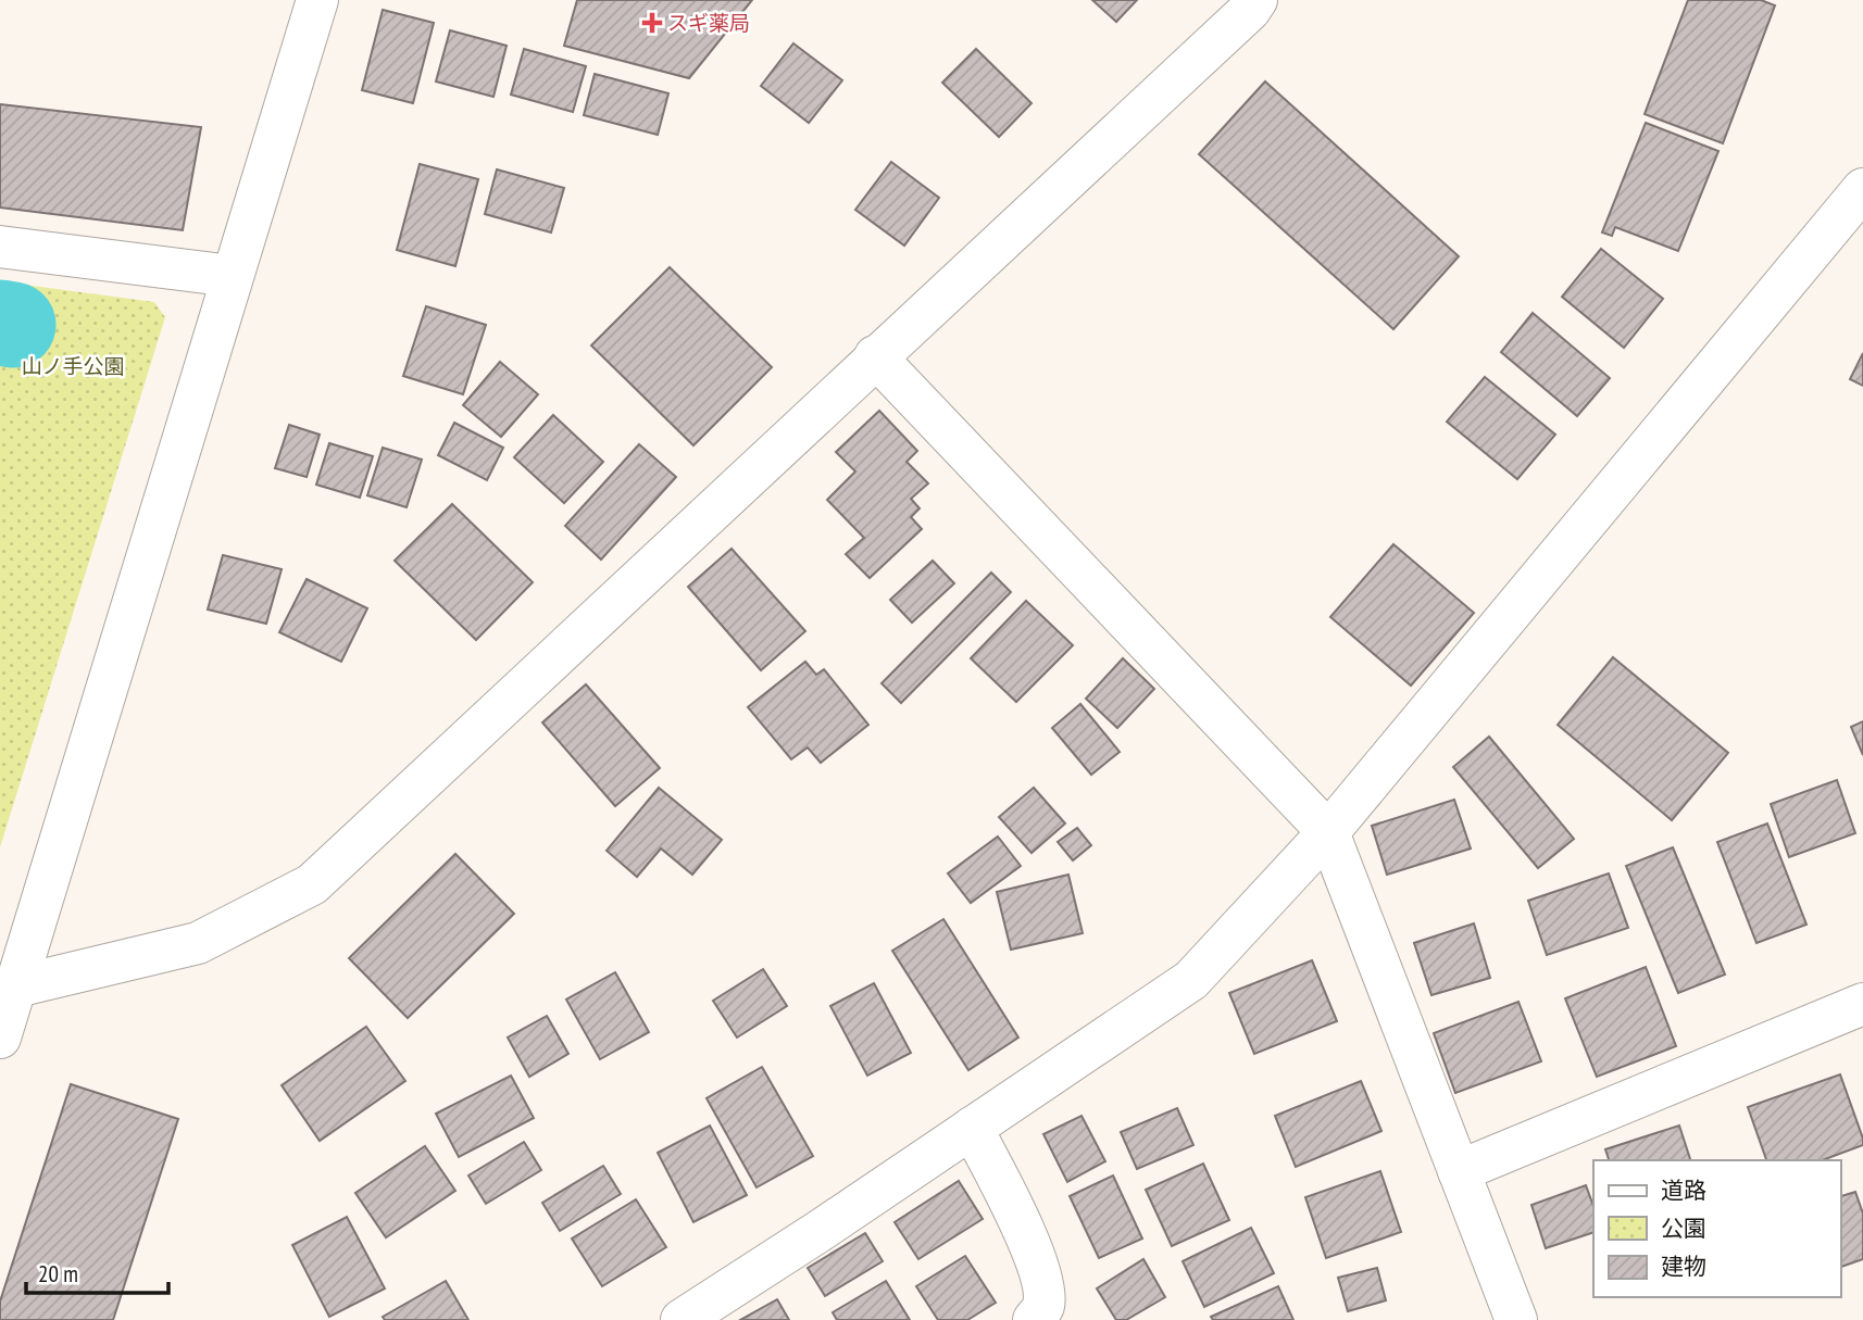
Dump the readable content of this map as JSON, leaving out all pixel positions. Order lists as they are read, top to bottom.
{
  "parks": ["山ノ手公園"],
  "places": {
    "health": ["スギ薬局"]
  },
  "legend": ["道路", "公園", "建物"],
  "scale_bar": "20 m"
}
